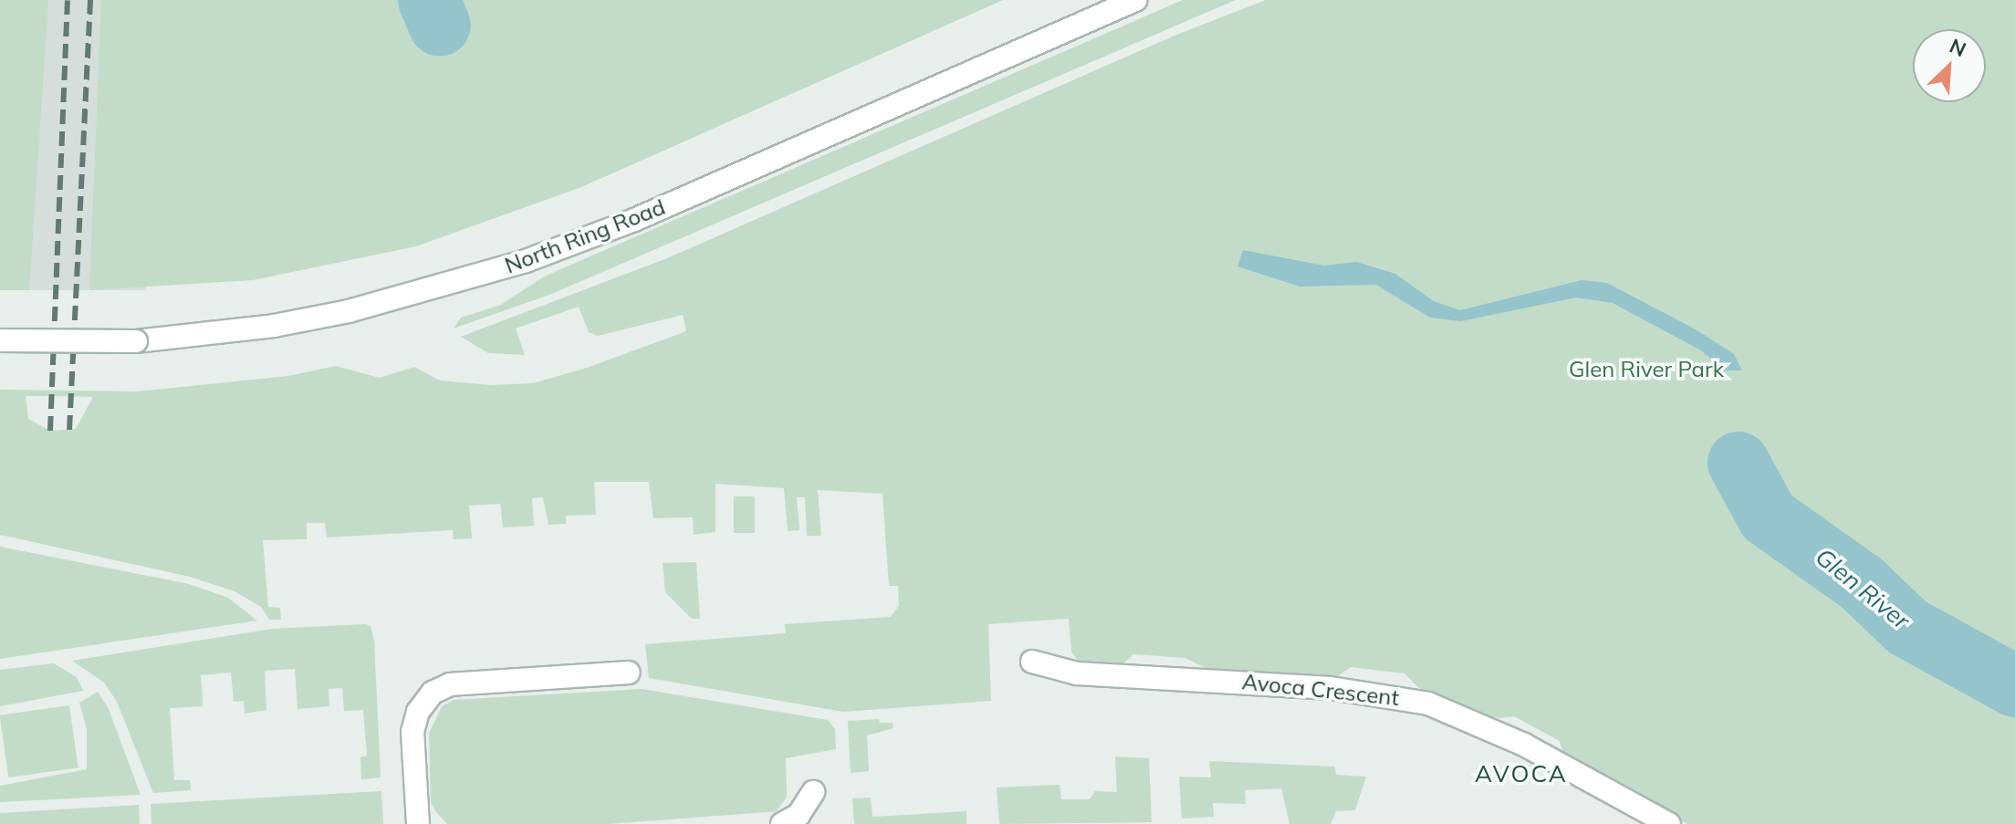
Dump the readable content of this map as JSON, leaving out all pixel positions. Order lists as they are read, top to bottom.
{
  "streets": {
    "main road": ["North Ring Road", "Avoca Crescent"]
  },
  "districts": ["AVOCA"],
  "water": ["Glen River"],
  "parks": ["Glen River Park"],
  "north": "top right"
}
